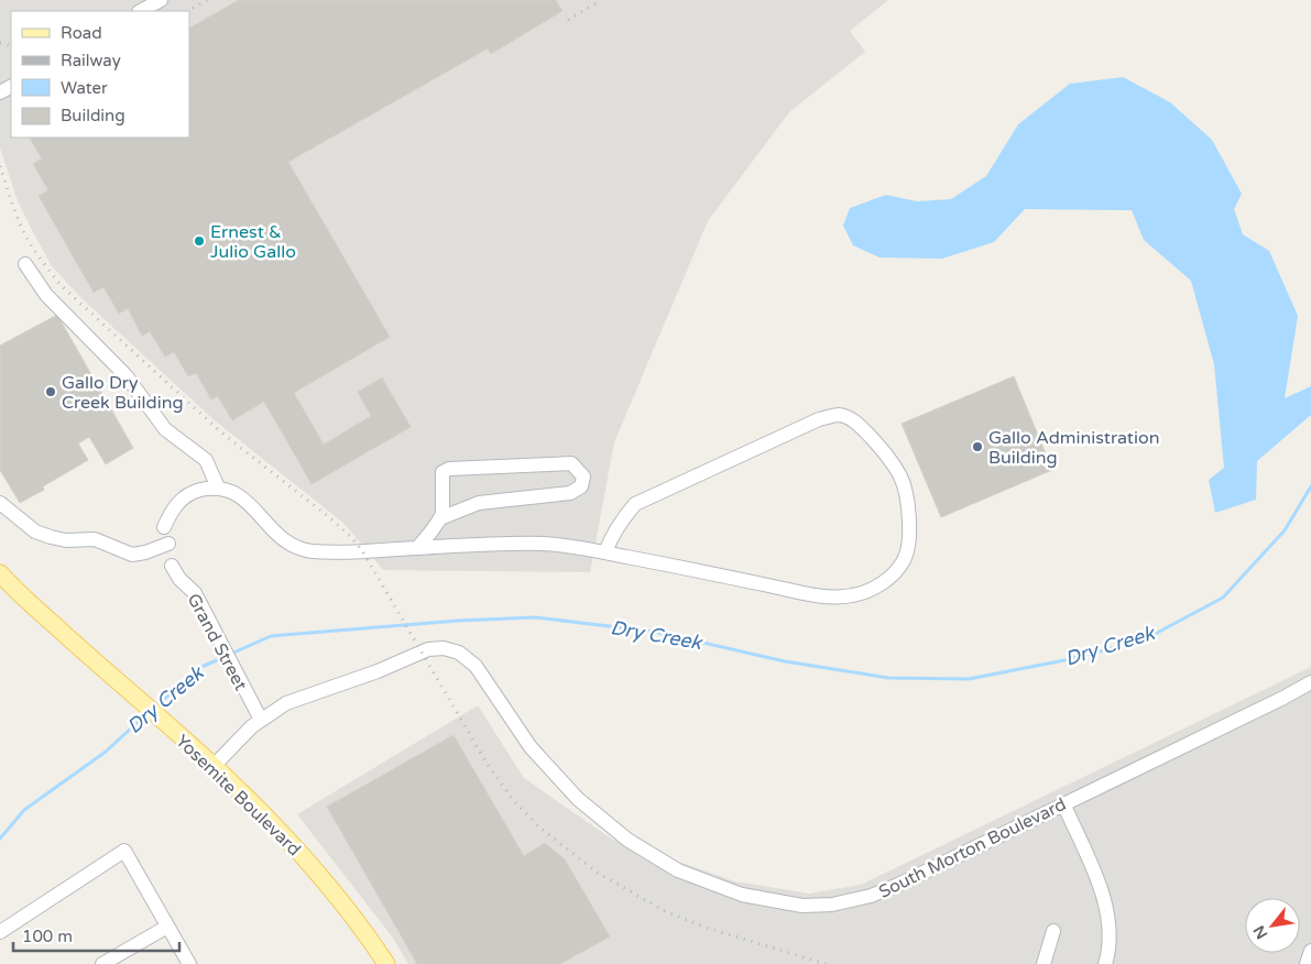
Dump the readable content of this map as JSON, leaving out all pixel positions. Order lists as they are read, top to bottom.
{
  "streets": {
    "main road": ["Yosemite Boulevard"],
    "street": ["Grand Street", "South Morton Boulevard"]
  },
  "crossings": [
    ["Grand Street", "South Morton Boulevard"],
    ["Yosemite Boulevard", "South Morton Boulevard"]
  ],
  "water": ["Dry Creek"],
  "places": ["Ernest & Julio Gallo", "Gallo Dry Creek Building", "Gallo Administration Building"],
  "legend": [
    "Road",
    "Railway",
    "Water",
    "Building"
  ],
  "scale_bar": "100 m",
  "north": "bottom left"
}
